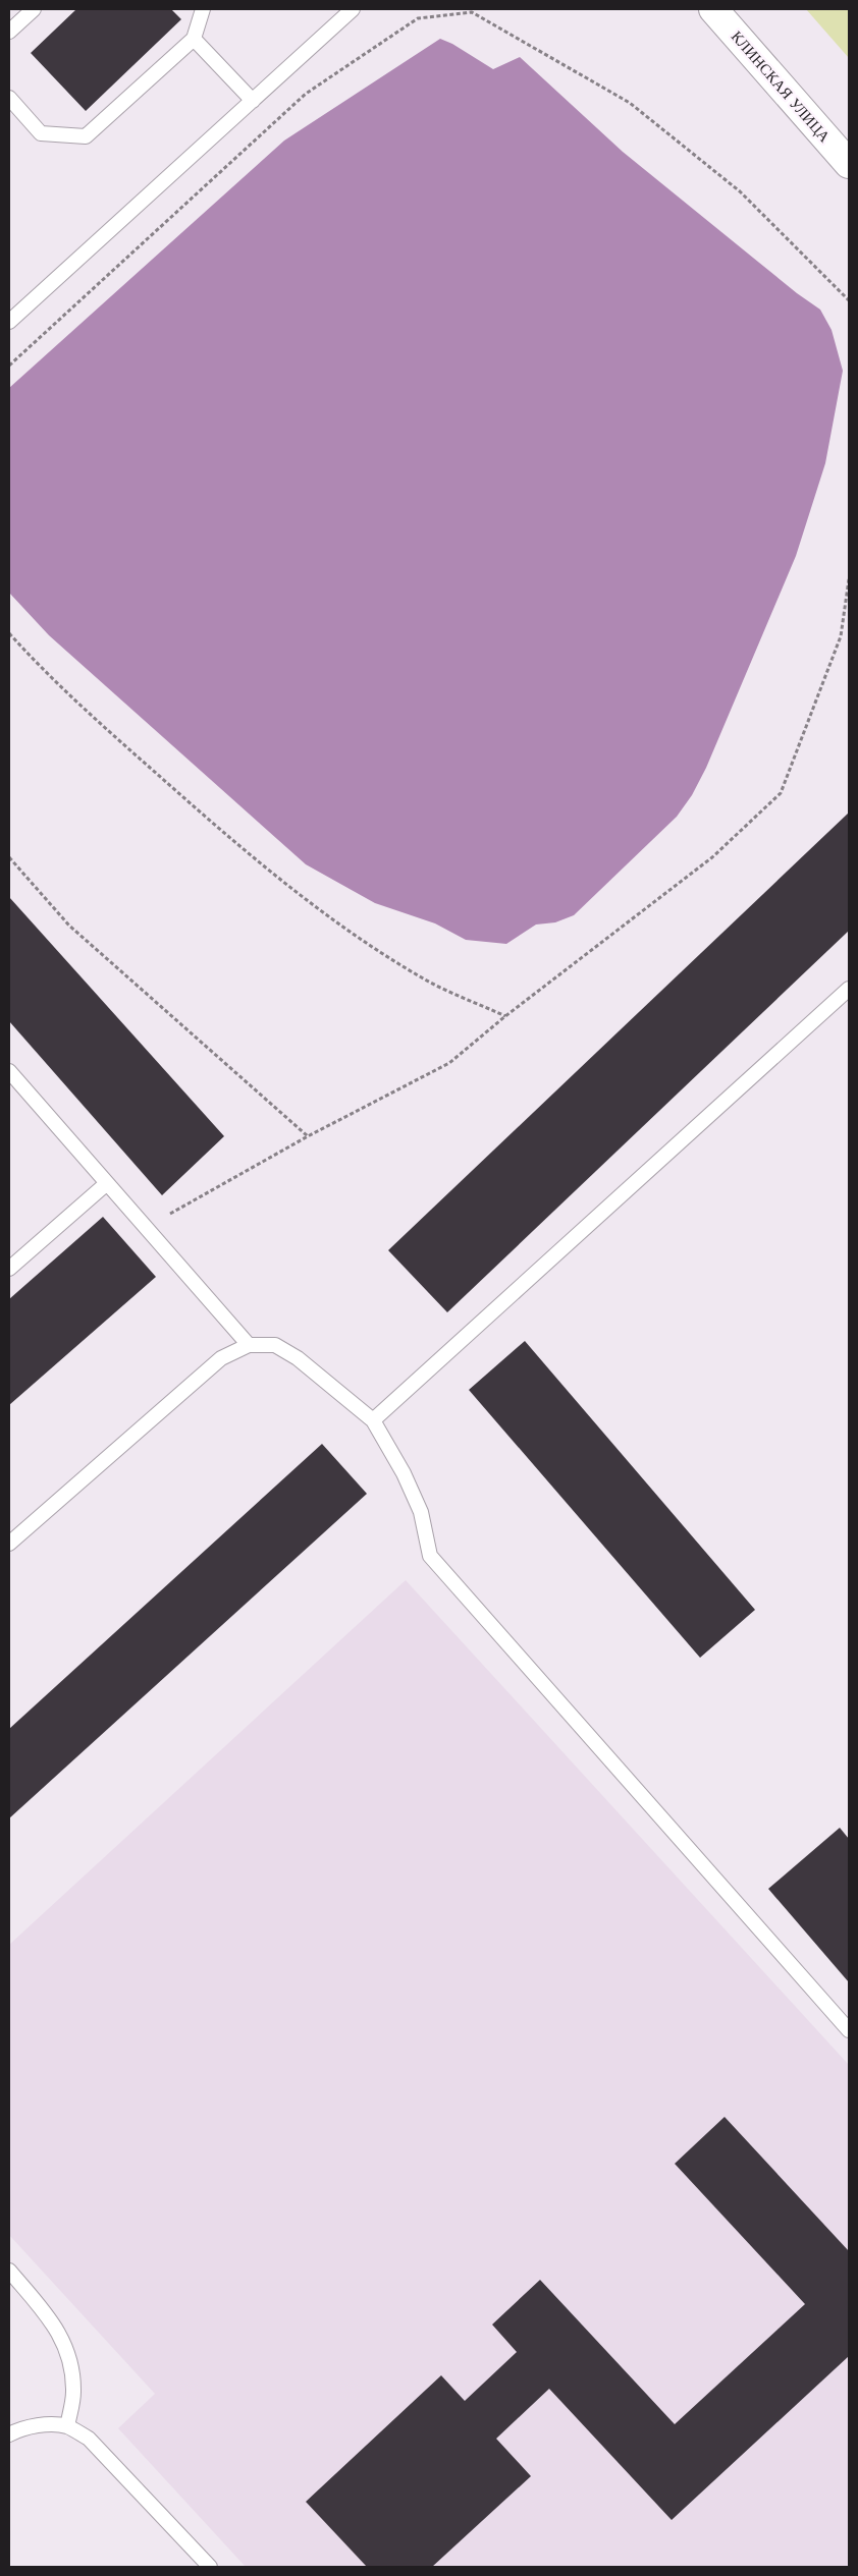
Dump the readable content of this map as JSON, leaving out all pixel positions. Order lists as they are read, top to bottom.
{
  "streets": {
    "street": ["КЛИНСКАЯ УЛИЦА"]
  }
}
